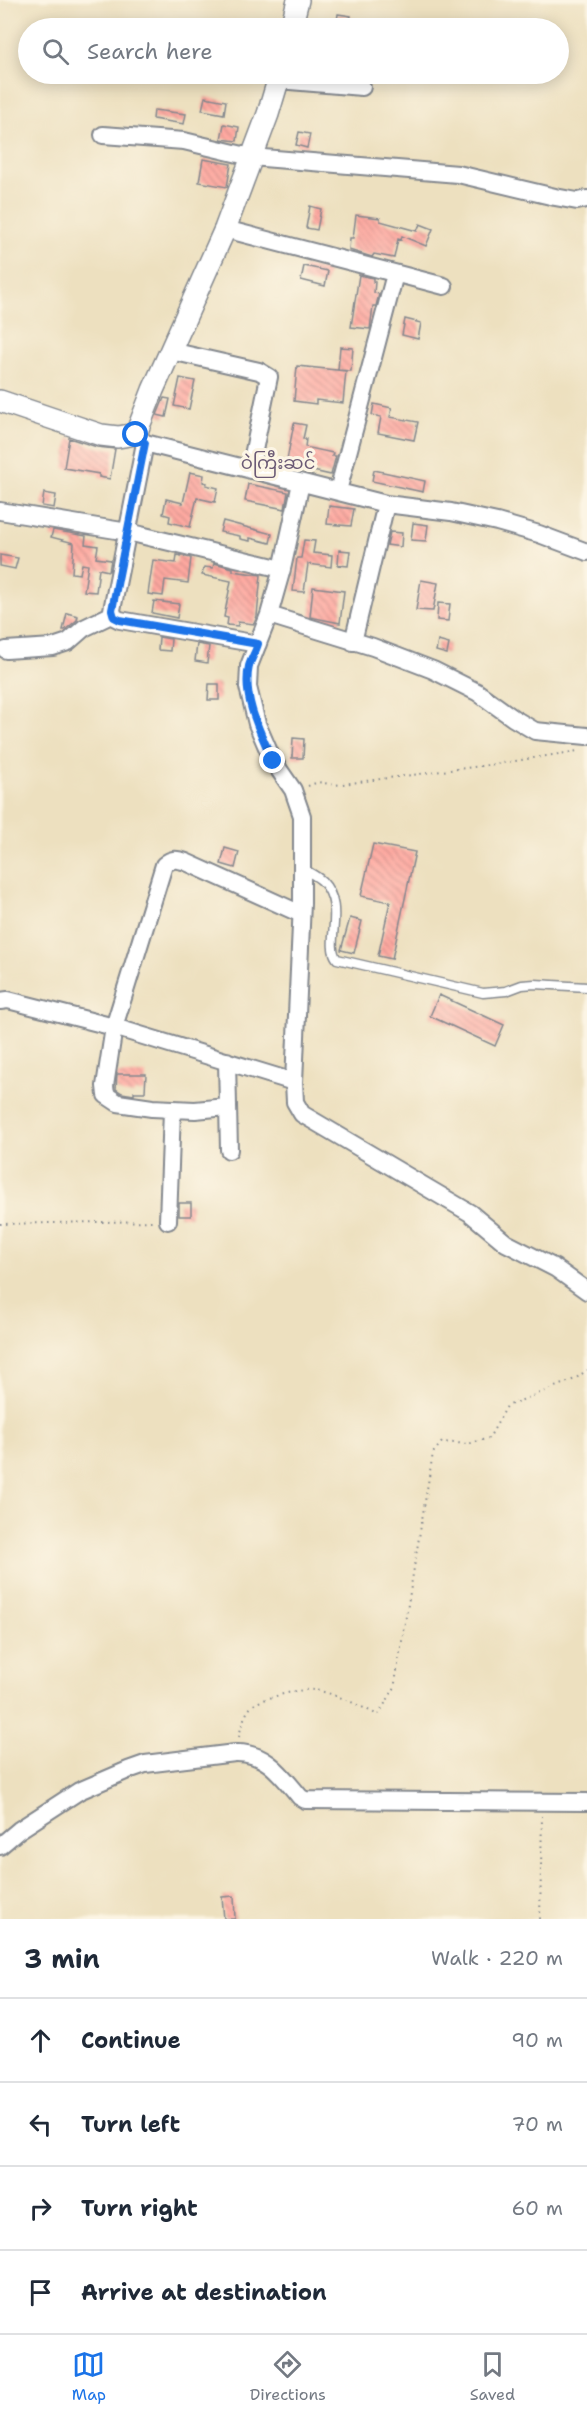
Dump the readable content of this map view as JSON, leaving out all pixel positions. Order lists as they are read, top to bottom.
{
  "districts": ["ဝဲကြီးဆင်"],
  "page": {
    "search": "Search here",
    "heading": ["3 min", "Walk · 220 m"],
    "list": [
      ["Continue", "90 m"],
      ["Turn left", "70 m"],
      ["Turn right", "60 m"],
      "Arrive at destination"
    ],
    "nav": ["Map", "Directions", "Saved"]
  }
}
